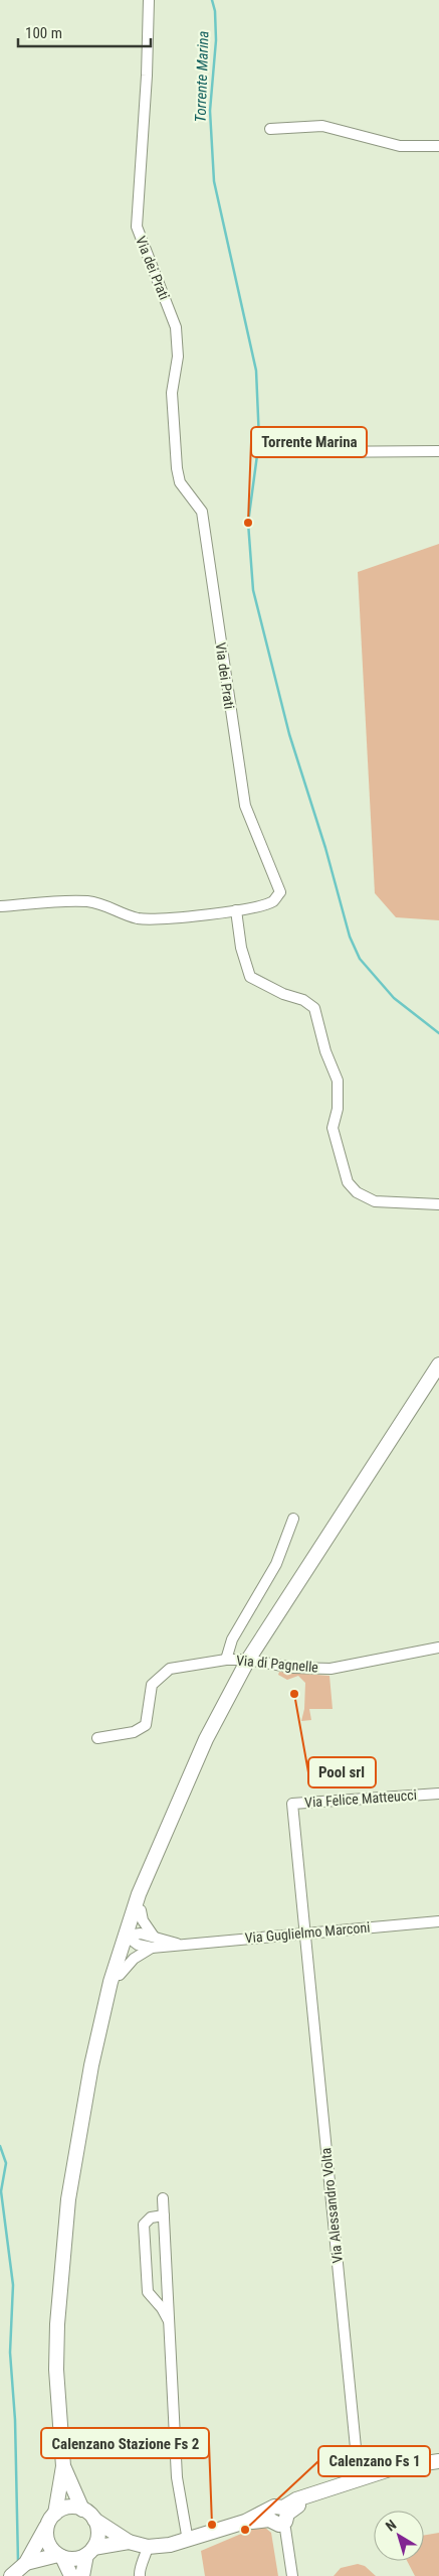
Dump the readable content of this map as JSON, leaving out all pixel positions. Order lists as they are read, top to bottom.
{
  "streets": {
    "street": [
      "Via dei Prati",
      "Via di Pagnelle",
      "Via Felice Matteucci",
      "Via Guglielmo Marconi",
      "Via Alessandro Volta"
    ]
  },
  "crossings": [
    ["Via Felice Matteucci", "Via Guglielmo Marconi"],
    ["Via Felice Matteucci", "Via Alessandro Volta"],
    ["Via Guglielmo Marconi", "Via Alessandro Volta"]
  ],
  "water": ["Torrente Marina"],
  "places": [
    "Torrente Marina",
    "Pool srl",
    "Calenzano Stazione Fs 2",
    "Calenzano Fs 1"
  ],
  "scale_bar": "100 m",
  "north": "top left"
}
